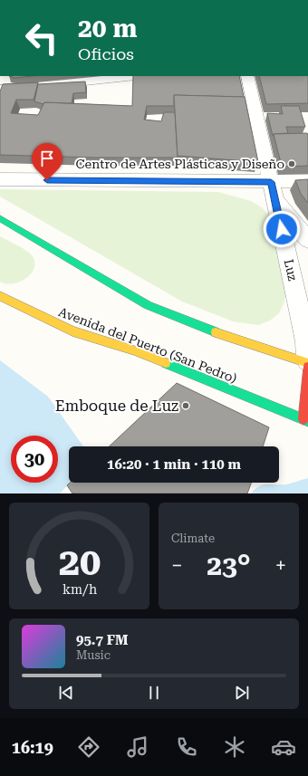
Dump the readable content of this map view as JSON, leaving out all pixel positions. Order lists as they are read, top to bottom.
{
  "streets": {
    "main road": ["Avenida del Puerto (San Pedro)"],
    "street": ["Luz"]
  },
  "places": ["Centro de Artes Plásticas y Diseño", "Emboque de Luz"],
  "page": {
    "turn": ["20 m", "Oficios"],
    "limit": "30",
    "trip": "16:20 · 1 min · 110 m",
    "tile": "Climate",
    "heat": ["−", "23°", "+"],
    "song": ["95.7 FM", "Music"],
    "tabs": "16:19",
    "gauge": ["20", "km/h"]
  }
}
